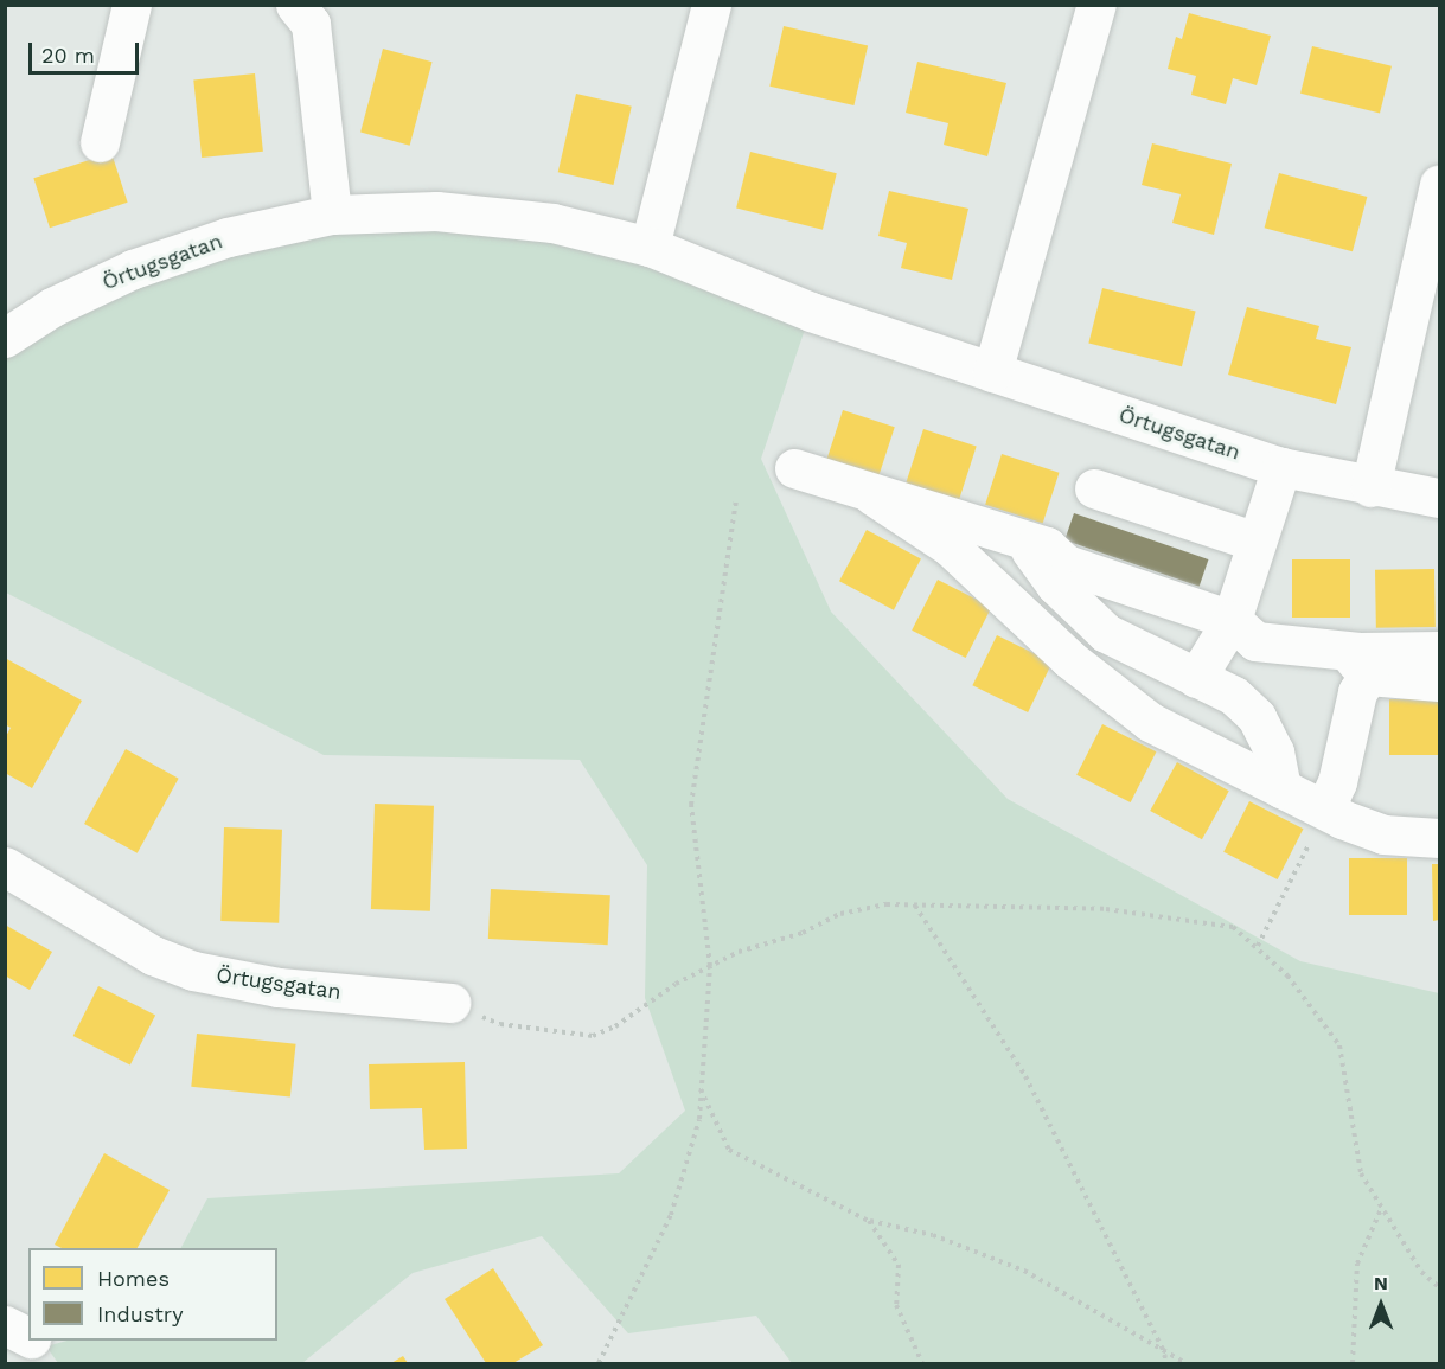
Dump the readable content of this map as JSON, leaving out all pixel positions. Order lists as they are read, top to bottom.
{
  "streets": {
    "street": ["Örtugsgatan"]
  },
  "legend": ["Homes", "Industry"],
  "scale_bar": "20 m",
  "north": "top"
}
